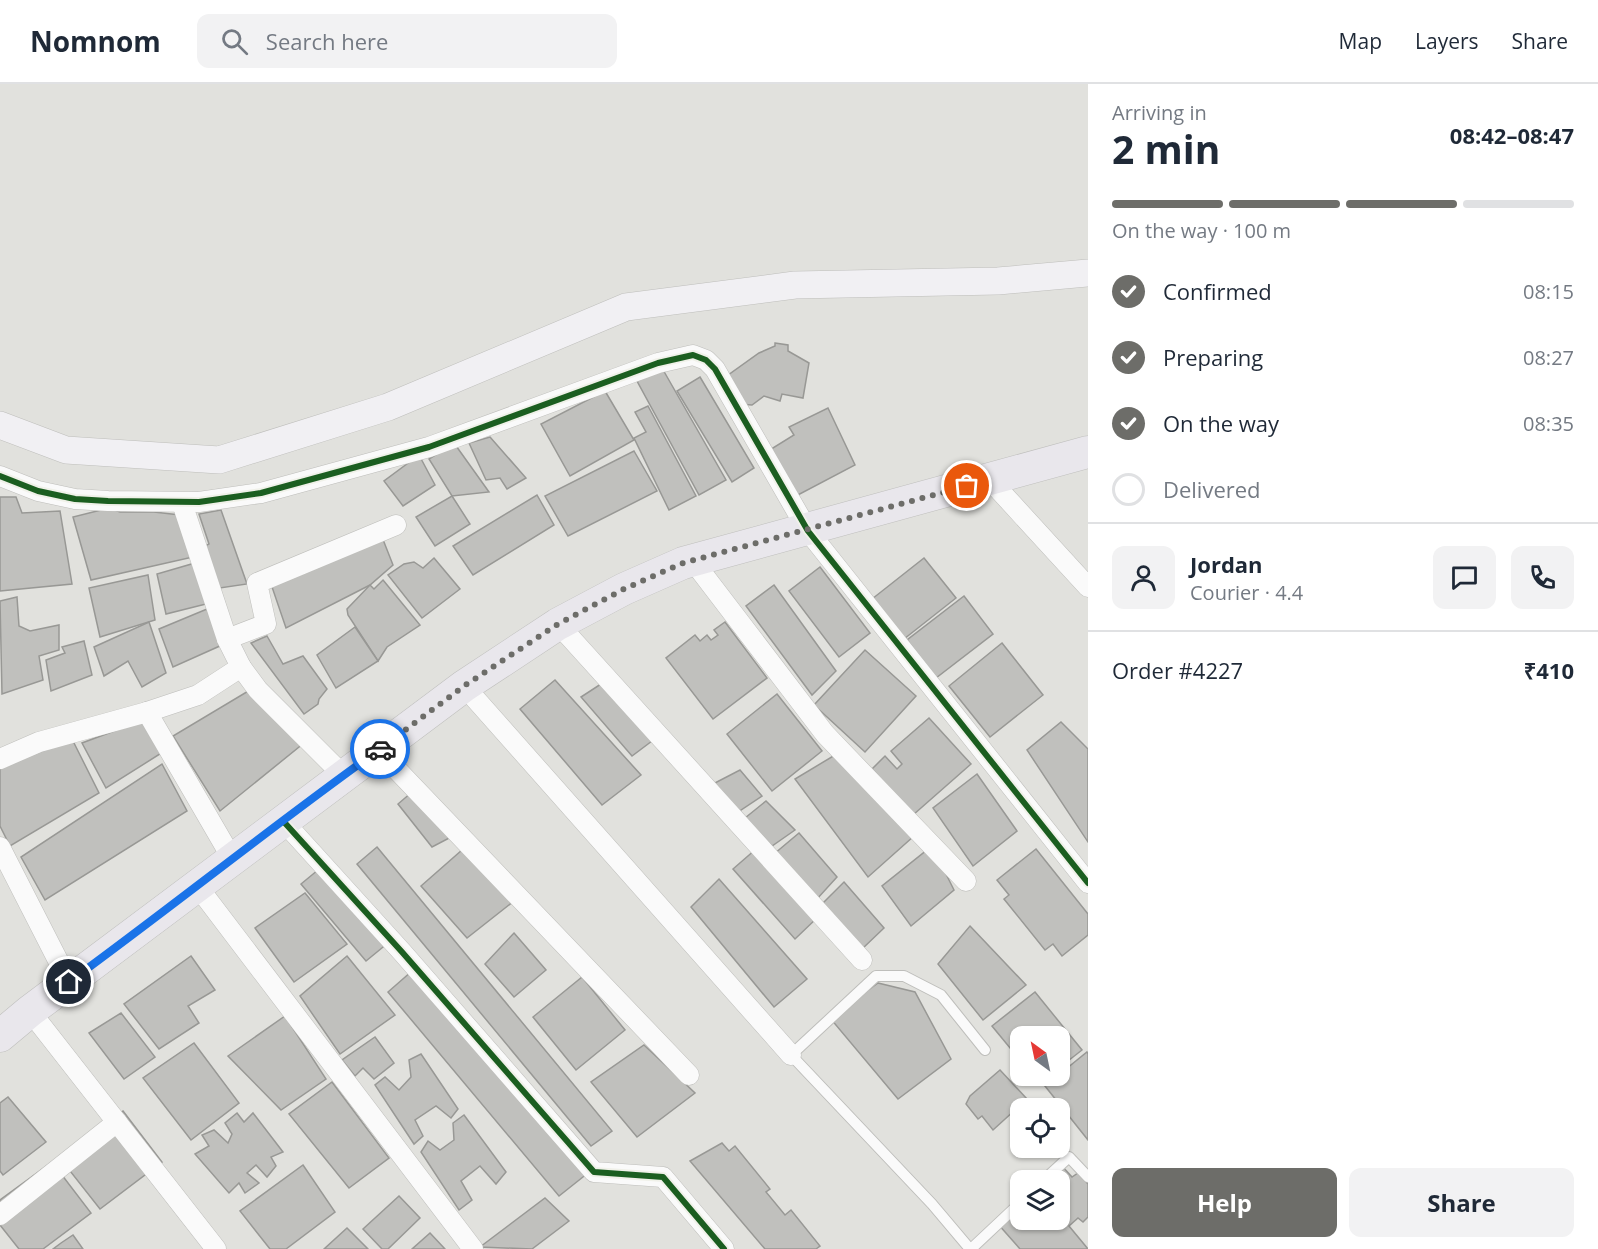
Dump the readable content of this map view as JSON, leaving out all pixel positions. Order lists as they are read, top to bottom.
{
  "north": "top left",
  "page": {
    "header": "Nomnom",
    "search": "Search here",
    "nav": ["Map", "Layers", "Share"],
    "heading": ["2 min", "Arriving in", "08:42–08:47"],
    "panel": [
      "Jordan",
      "Courier · 4.4",
      "Order #4227",
      "₹410"
    ],
    "bar": "On the way · 100 m",
    "list": [
      ["Confirmed", "08:15"],
      ["Preparing", "08:27"],
      ["On the way", "08:35"],
      "Delivered"
    ],
    "buttons": ["Help", "Share"]
  }
}
